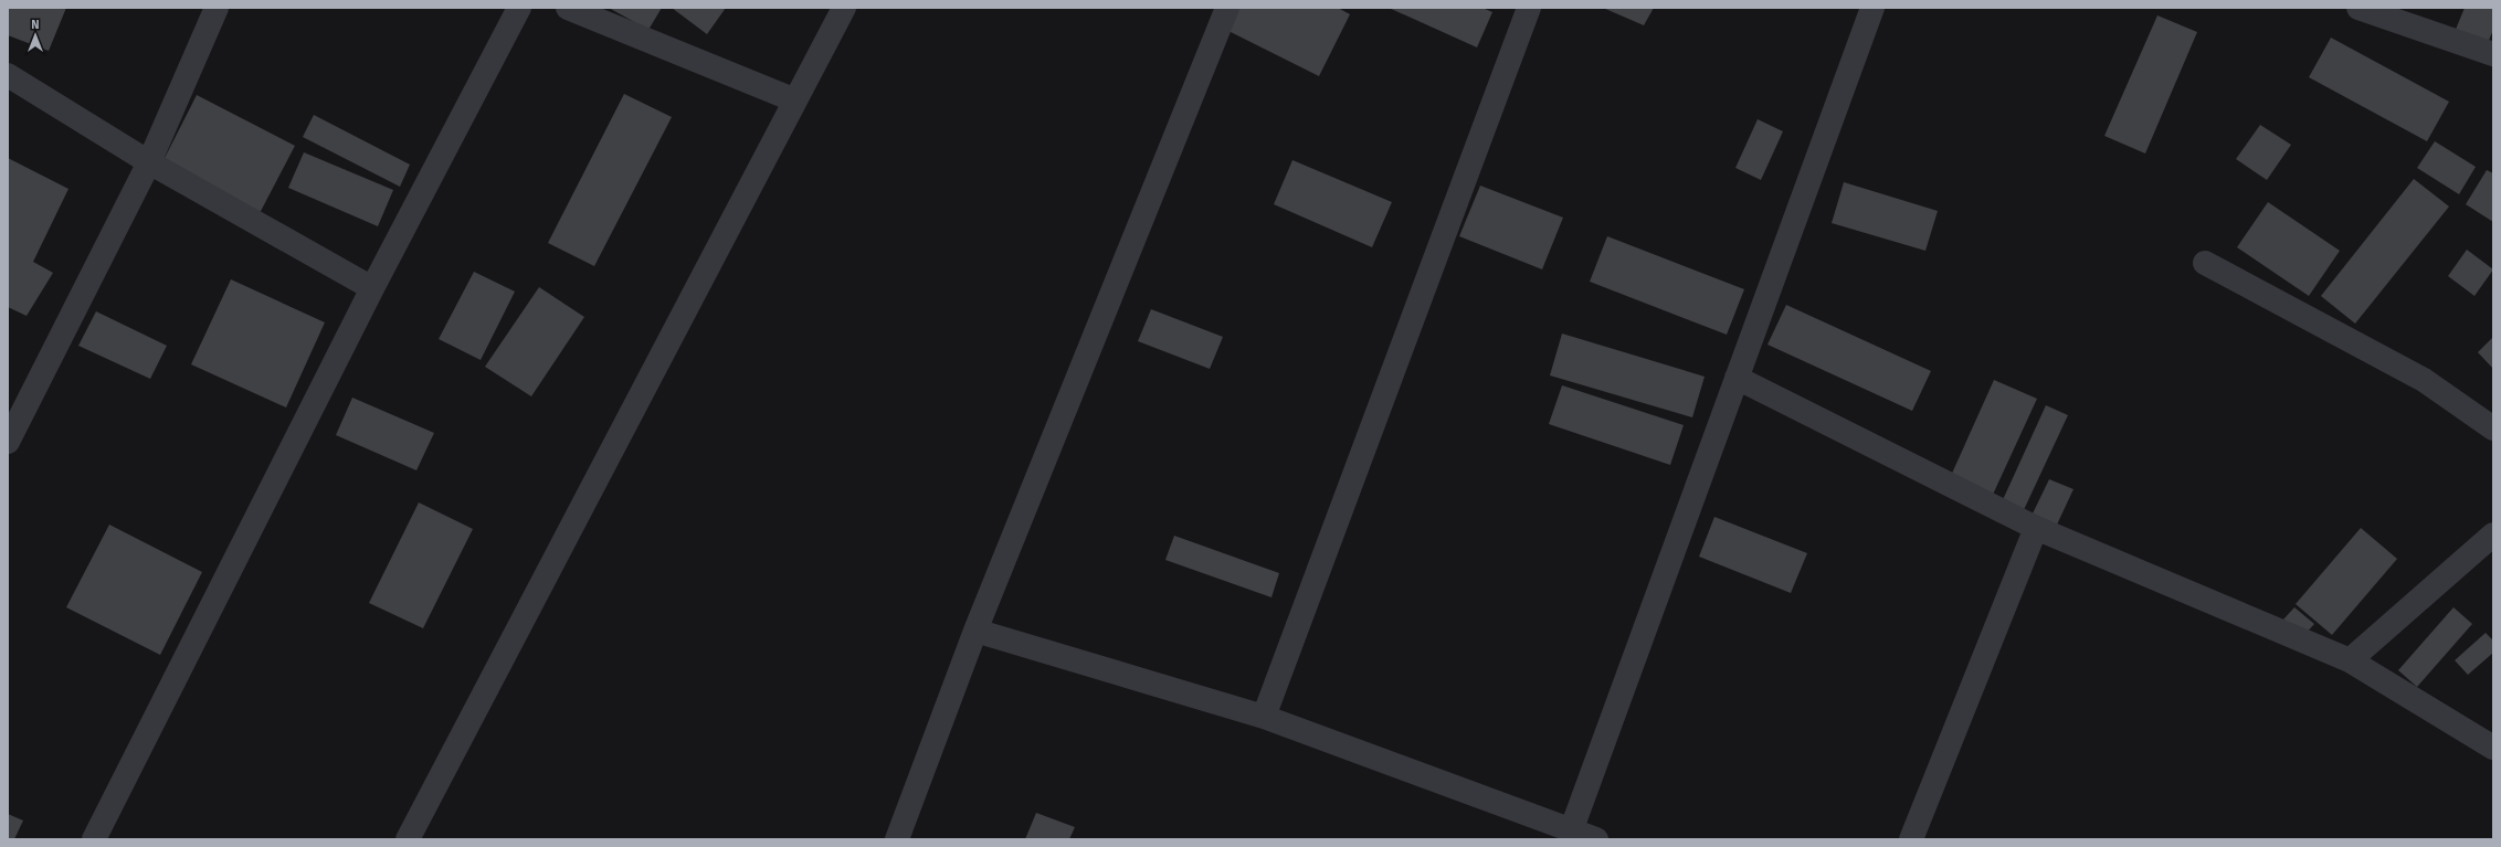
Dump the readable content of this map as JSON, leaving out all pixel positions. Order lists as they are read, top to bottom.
{
  "north": "top"
}
